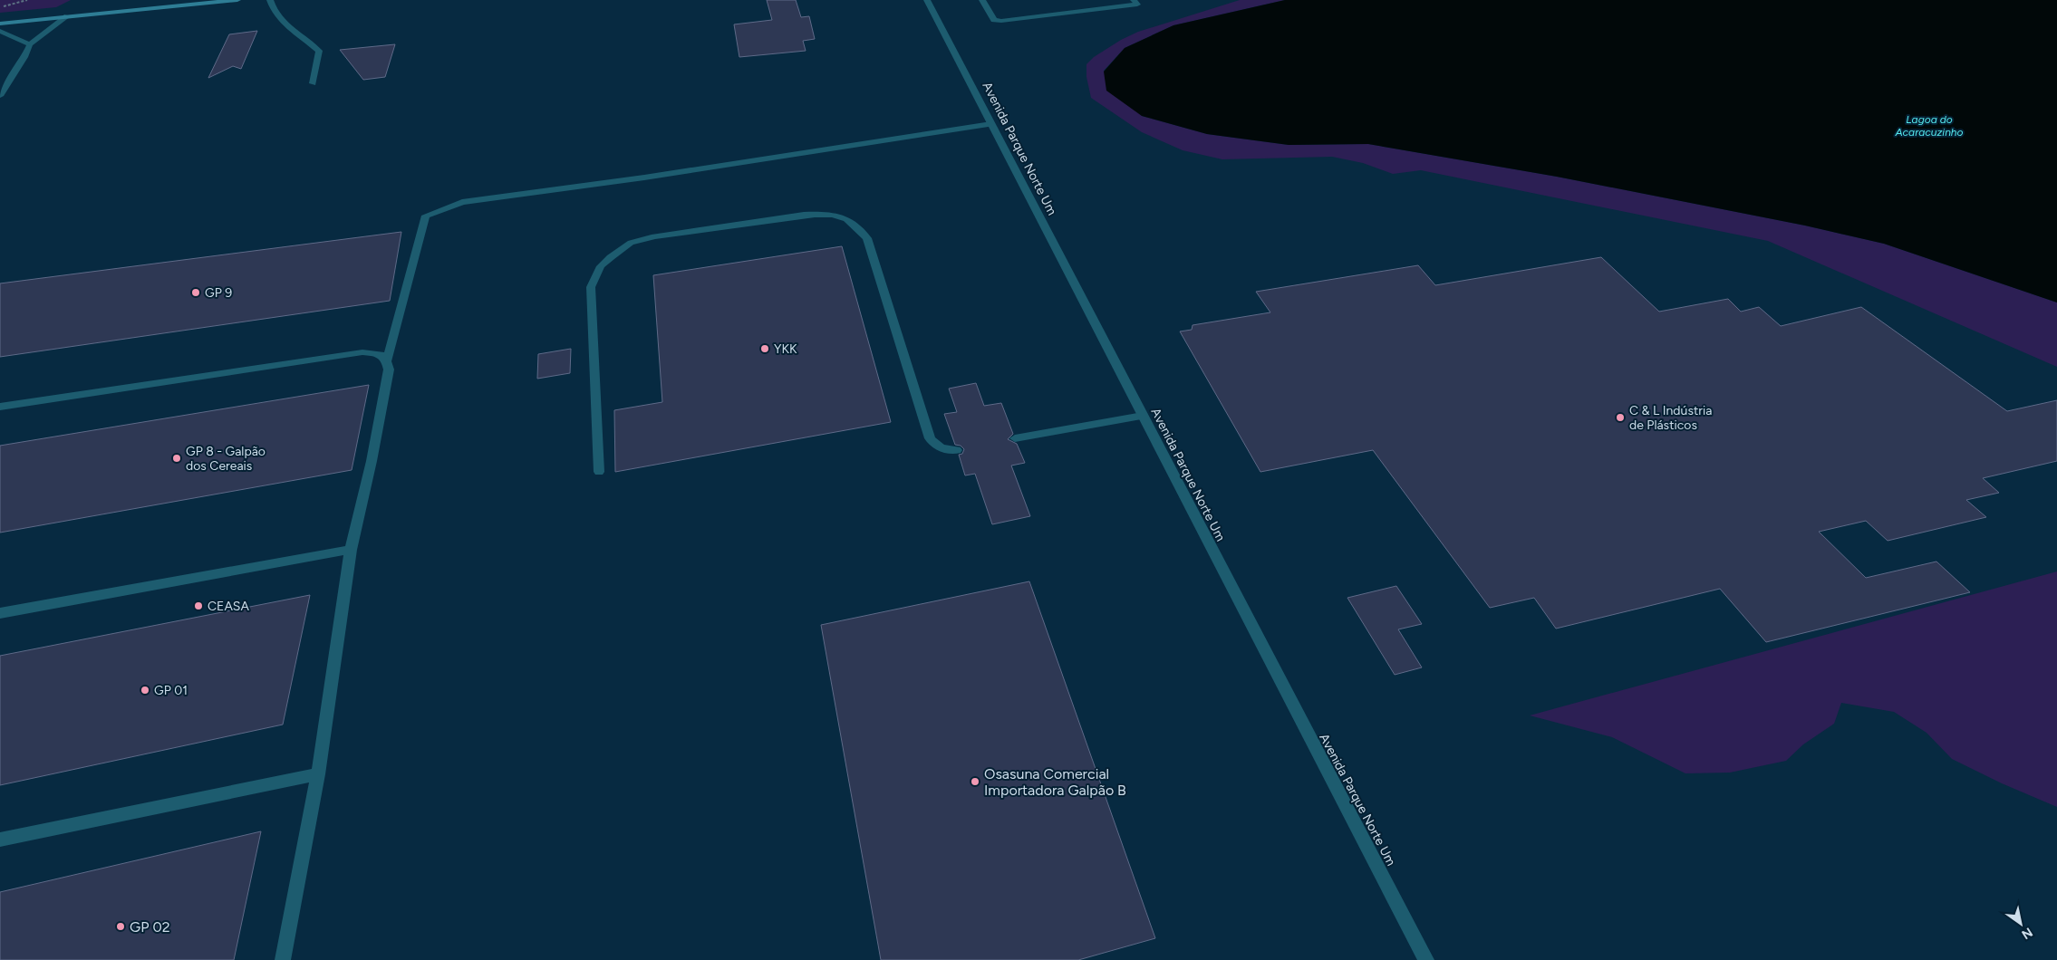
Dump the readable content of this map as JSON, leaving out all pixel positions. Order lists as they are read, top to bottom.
{
  "streets": {
    "street": ["Avenida Parque Norte Um"]
  },
  "water": ["Lagoa do Acaracuzinho"],
  "places": [
    "GP 9",
    "YKK",
    "C & L Indústria de Plásticos",
    "GP 8 - Galpão dos Cereais",
    "CEASA",
    "GP 01",
    "Osasuna Comercial Importadora Galpão B",
    "GP 02"
  ],
  "north": "bottom right"
}
